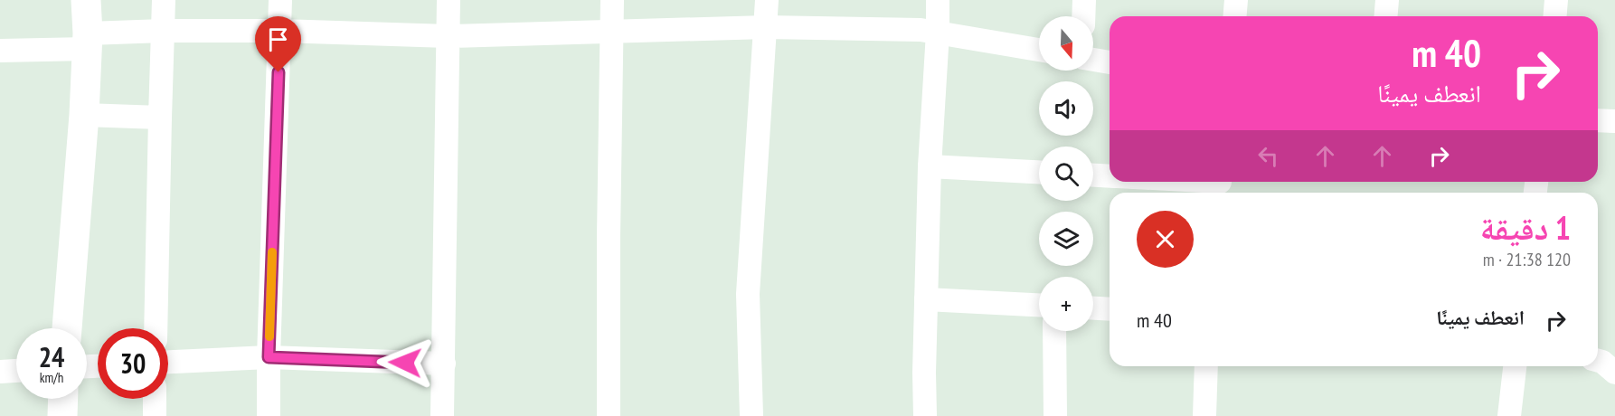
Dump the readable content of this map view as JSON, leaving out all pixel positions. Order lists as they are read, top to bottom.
{
  "north": "bottom",
  "page": {
    "map_buttons": "+",
    "turn": ["40 m", "انعطف يمينًا"],
    "heading": ["1 دقيقة", "120 m · 21:38"],
    "list": [
      {
        "name": "انعطف يمينًا",
        "value": "40 m"
      }
    ],
    "speed": "24 km/h",
    "limit": "30"
  }
}
